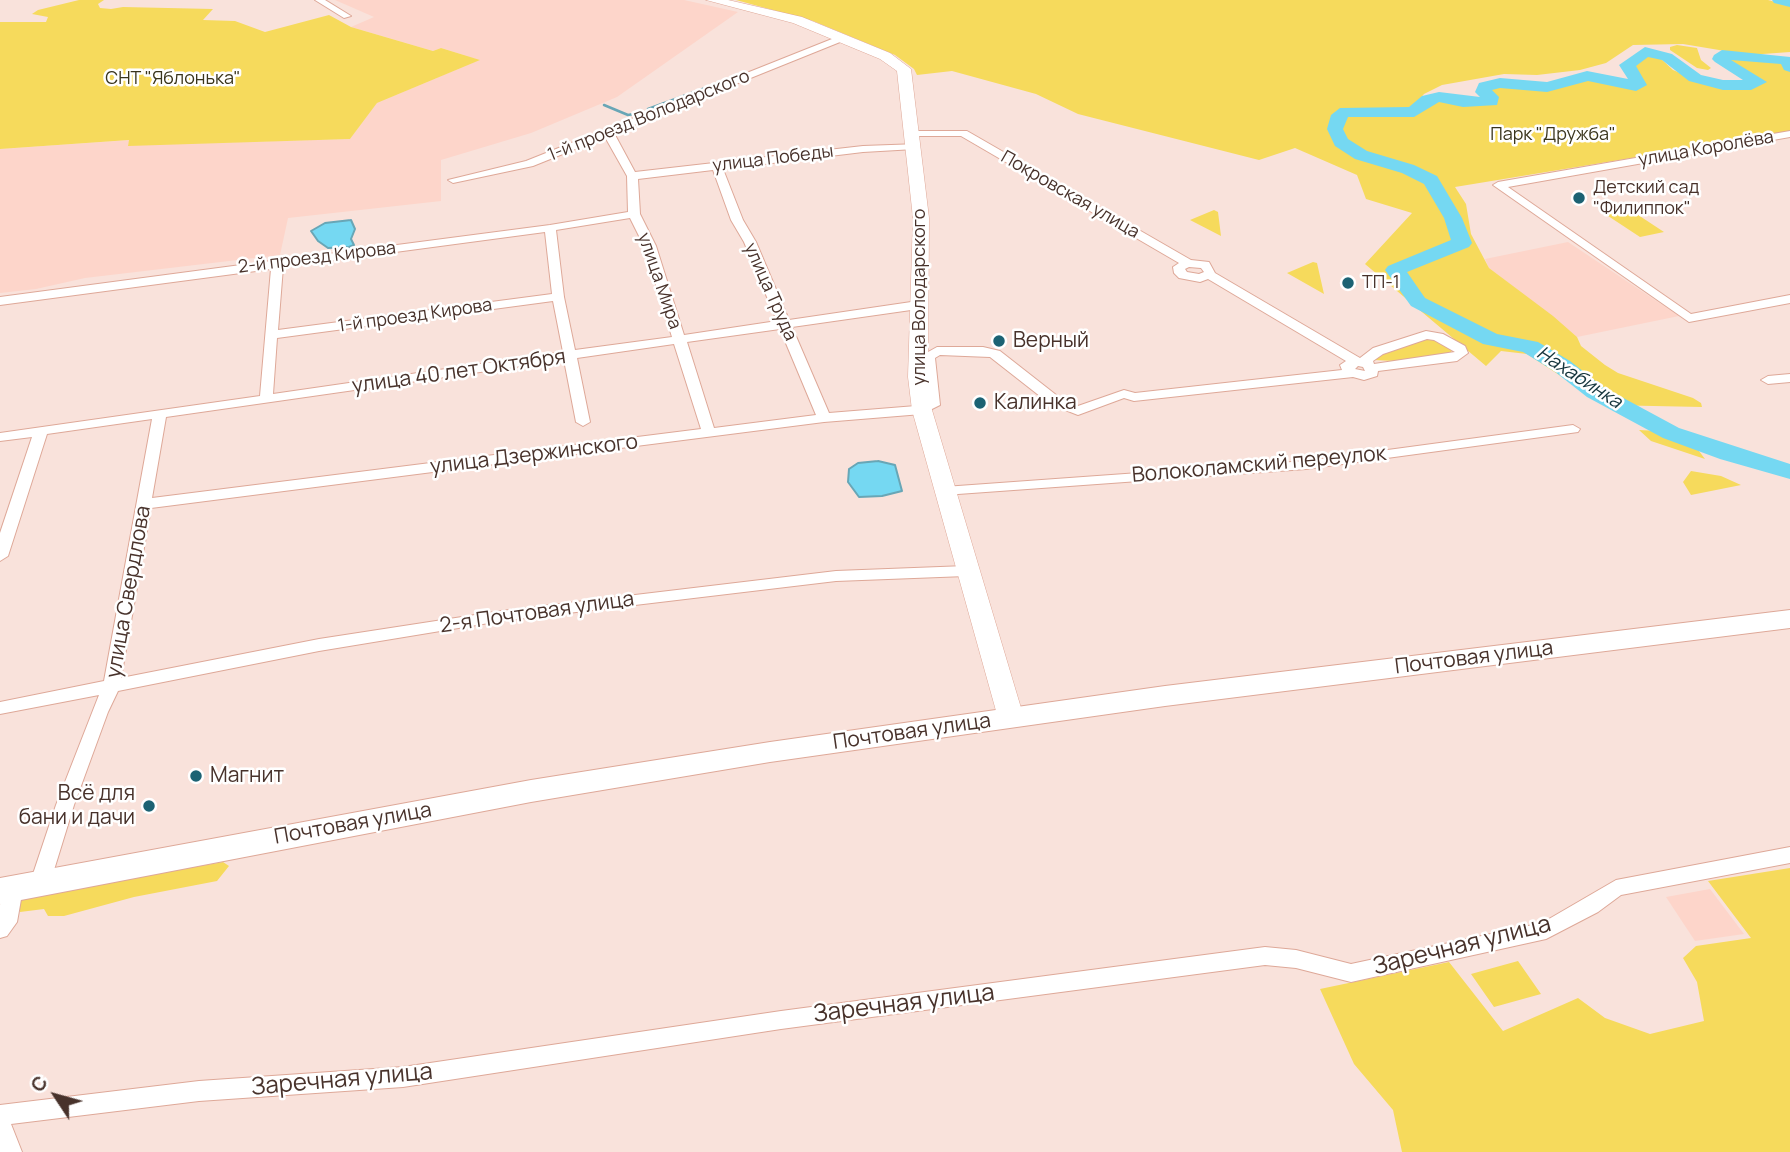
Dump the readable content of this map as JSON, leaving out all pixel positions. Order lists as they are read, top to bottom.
{
  "streets": {
    "main road": ["Почтовая улица"],
    "street": [
      "1-й проезд Володарского",
      "улица Королёва",
      "улица Победы",
      "Покровская улица",
      "2-й проезд Кирова",
      "улица Мира",
      "улица Труда",
      "улица Володарского",
      "1-й проезд Кирова",
      "улица 40 лет Октября",
      "улица Дзержинского",
      "Волоколамский переулок",
      "улица Свердлова",
      "2-я Почтовая улица",
      "Заречная улица"
    ]
  },
  "crossings": [
    ["1-й проезд Володарского", "улица Мира"],
    ["1-й проезд Володарского", "улица Володарского"],
    ["улица Победы", "Покровская улица"],
    ["улица Победы", "улица Мира"],
    ["улица Победы", "улица Труда"],
    ["улица Победы", "улица Володарского"],
    ["Покровская улица", "улица Володарского"],
    ["2-й проезд Кирова", "улица Мира"],
    ["улица Мира", "улица 40 лет Октября"],
    ["улица Мира", "улица Дзержинского"],
    ["улица Труда", "улица 40 лет Октября"],
    ["улица Труда", "улица Дзержинского"],
    ["улица Володарского", "улица 40 лет Октября"],
    ["улица Володарского", "улица Дзержинского"],
    ["улица Володарского", "Волоколамский переулок"],
    ["улица Володарского", "2-я Почтовая улица"],
    ["улица Володарского", "Почтовая улица"],
    ["улица 40 лет Октября", "улица Свердлова"],
    ["улица Дзержинского", "улица Свердлова"],
    ["улица Свердлова", "2-я Почтовая улица"],
    ["улица Свердлова", "Почтовая улица"]
  ],
  "water": ["Нахабинка"],
  "parks": ["СНТ \"Яблонька\"", "Парк \"Дружба\""],
  "places": [
    "Детский сад \"Филиппок\"",
    "ТП-1",
    "Верный",
    "Калинка",
    "Магнит",
    "Всё для бани и дачи"
  ],
  "north": "top left"
}
